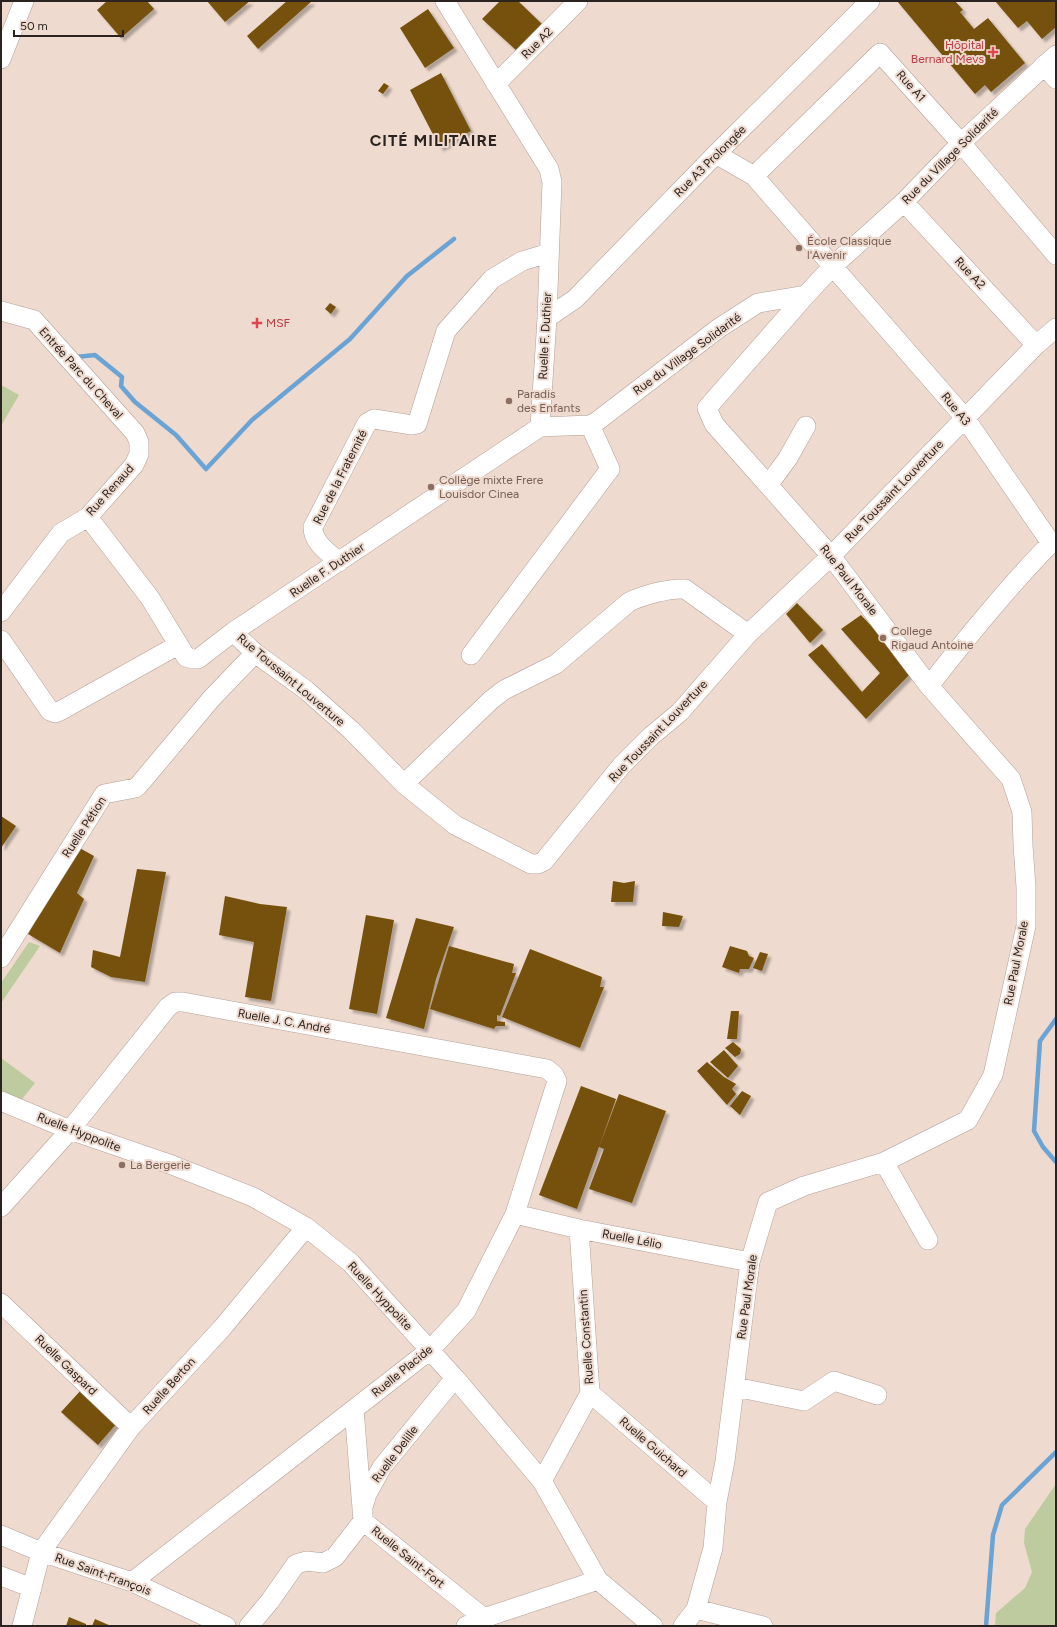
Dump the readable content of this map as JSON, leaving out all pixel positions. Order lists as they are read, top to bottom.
{
  "streets": {
    "street": [
      "Rue A2",
      "Rue A1",
      "Rue du Village Solidarité",
      "Rue A3 Prolongée",
      "Ruelle F. Duthier",
      "Entrée Parc du Cheval",
      "Rue A3",
      "Rue de la Fraternité",
      "Rue Renaud",
      "Rue Toussaint Louverture",
      "Rue Paul Morale",
      "Ruelle Pétion",
      "Ruelle J. C. André",
      "Ruelle Hyppolite",
      "Ruelle Lélio",
      "Ruelle Constantin",
      "Ruelle Gaspard",
      "Ruelle Placide",
      "Ruelle Berton",
      "Ruelle Guichard",
      "Ruelle Delille",
      "Ruelle Saint-Fort",
      "Rue Saint-François"
    ]
  },
  "crossings": [
    ["Rue A2", "Rue du Village Solidarité"],
    ["Rue A2", "Ruelle F. Duthier"],
    ["Rue A2", "Rue Toussaint Louverture"],
    ["Rue A1", "Rue du Village Solidarité"],
    ["Rue A1", "Rue A3"],
    ["Rue du Village Solidarité", "Rue A3"],
    ["Rue du Village Solidarité", "Rue Paul Morale"],
    ["Rue A3 Prolongée", "Ruelle F. Duthier"],
    ["Rue A3 Prolongée", "Rue A3"],
    ["Ruelle F. Duthier", "Rue de la Fraternité"],
    ["Ruelle F. Duthier", "Rue Renaud"],
    ["Ruelle F. Duthier", "Rue Toussaint Louverture"],
    ["Entrée Parc du Cheval", "Rue Renaud"],
    ["Rue A3", "Rue Toussaint Louverture"],
    ["Rue A3", "Rue Paul Morale"],
    ["Rue Toussaint Louverture", "Rue Paul Morale"],
    ["Rue Toussaint Louverture", "Ruelle Pétion"],
    ["Rue Paul Morale", "Ruelle Lélio"],
    ["Rue Paul Morale", "Ruelle Guichard"],
    ["Ruelle J. C. André", "Ruelle Hyppolite"],
    ["Ruelle J. C. André", "Ruelle Placide"],
    ["Ruelle Hyppolite", "Ruelle Constantin"],
    ["Ruelle Hyppolite", "Ruelle Placide"],
    ["Ruelle Hyppolite", "Ruelle Berton"],
    ["Ruelle Hyppolite", "Ruelle Delille"],
    ["Ruelle Lélio", "Ruelle Constantin"],
    ["Ruelle Lélio", "Ruelle Placide"],
    ["Ruelle Constantin", "Ruelle Guichard"],
    ["Ruelle Gaspard", "Ruelle Berton"],
    ["Ruelle Placide", "Ruelle Saint-Fort"],
    ["Ruelle Placide", "Rue Saint-François"],
    ["Ruelle Berton", "Rue Saint-François"],
    ["Ruelle Delille", "Ruelle Saint-Fort"]
  ],
  "districts": ["CITÉ MILITAIRE"],
  "places": {
    "health": ["Hôpital Bernard Mevs", "MSF"],
    "other": [
      "École Classique l'Avenir",
      "Paradis des Enfants",
      "Collège mixte Frere Louisdor Cinea",
      "College Rigaud Antoine",
      "La Bergerie"
    ]
  },
  "scale_bar": "50 m"
}
